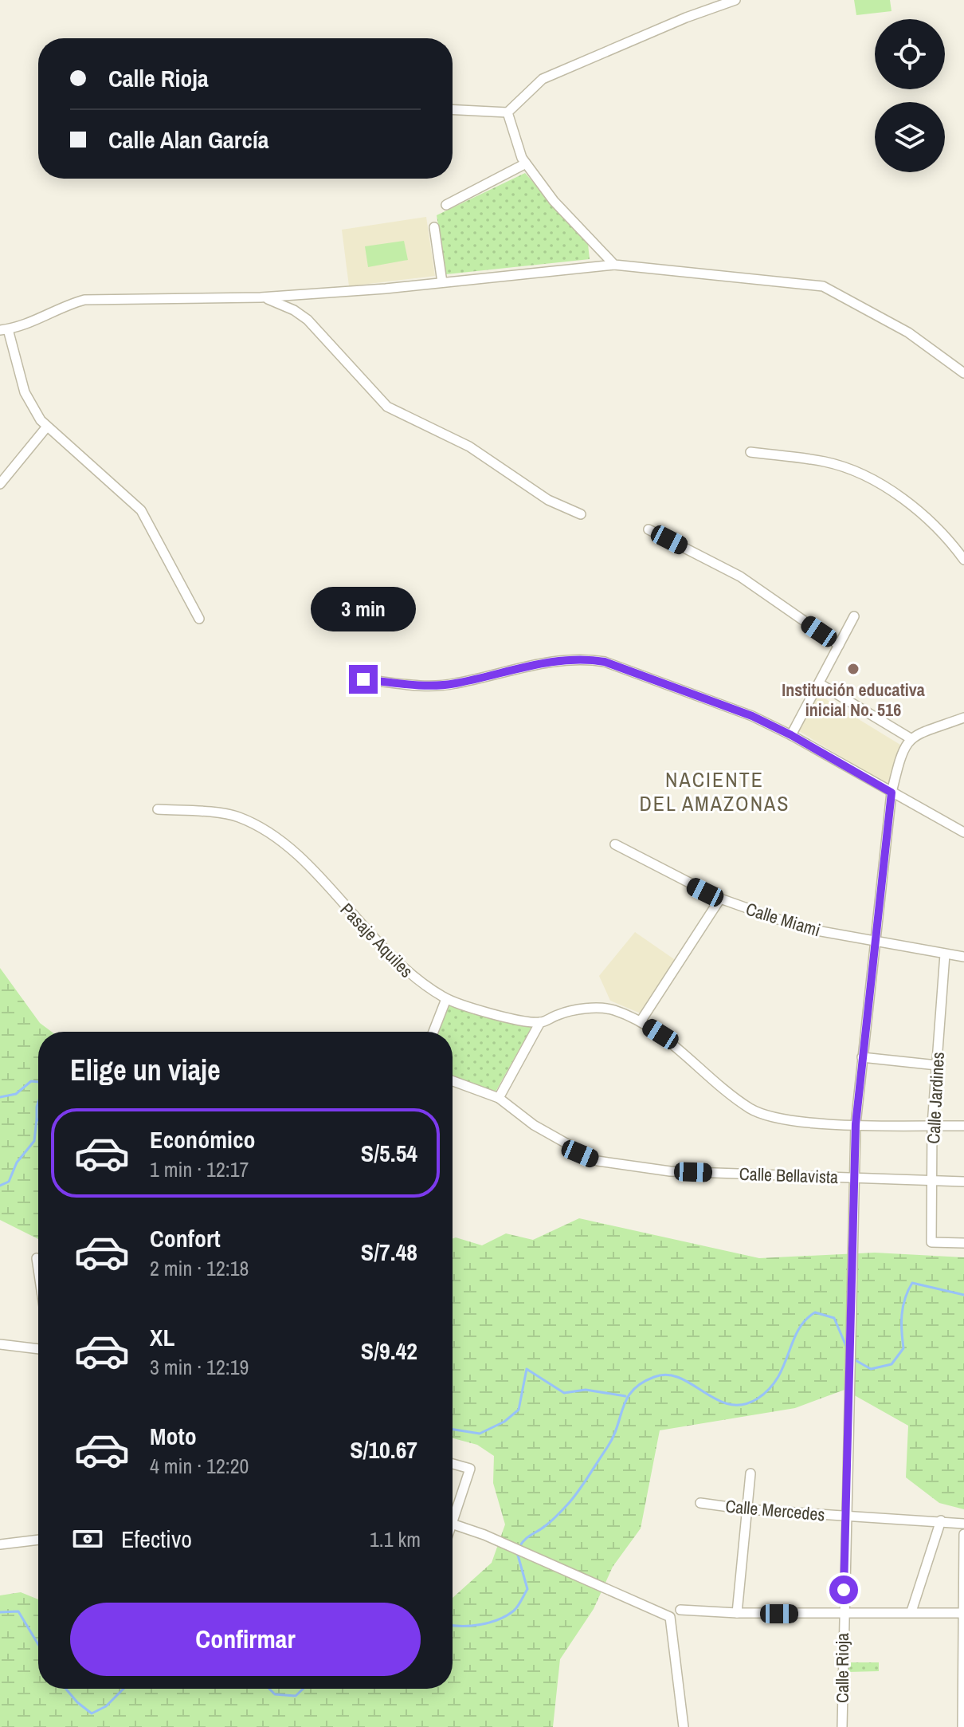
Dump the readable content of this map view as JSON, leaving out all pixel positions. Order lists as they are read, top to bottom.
{
  "streets": {
    "street": [
      "Calle Miami",
      "Pasaje Aquiles",
      "Calle Jardines",
      "Calle Bellavista",
      "Calle Mercedes",
      "Calle Rioja"
    ]
  },
  "crossings": [
    ["Calle Miami", "Calle Jardines"],
    ["Calle Miami", "Calle Rioja"],
    ["Pasaje Aquiles", "Calle Jardines"],
    ["Pasaje Aquiles", "Calle Rioja"],
    ["Calle Jardines", "Calle Bellavista"],
    ["Calle Bellavista", "Calle Rioja"],
    ["Calle Mercedes", "Calle Rioja"]
  ],
  "districts": ["NACIENTE DEL AMAZONAS"],
  "places": ["Institución educativa inicial No. 516"],
  "page": {
    "banner": ["Calle Rioja", "Calle Alan García"],
    "bubble": "3 min",
    "heading": "Elige un viaje",
    "list": [
      {
        "name": "Económico",
        "note": "1 min · 12:17",
        "value": "S/5.54"
      },
      {
        "name": "Confort",
        "note": "2 min · 12:18",
        "value": "S/7.48"
      },
      {
        "name": "XL",
        "note": "3 min · 12:19",
        "value": "S/9.42"
      },
      {
        "name": "Moto",
        "note": "4 min · 12:20",
        "value": "S/10.67"
      }
    ],
    "pay": ["Efectivo", "1.1 km"],
    "buttons": "Confirmar"
  }
}
